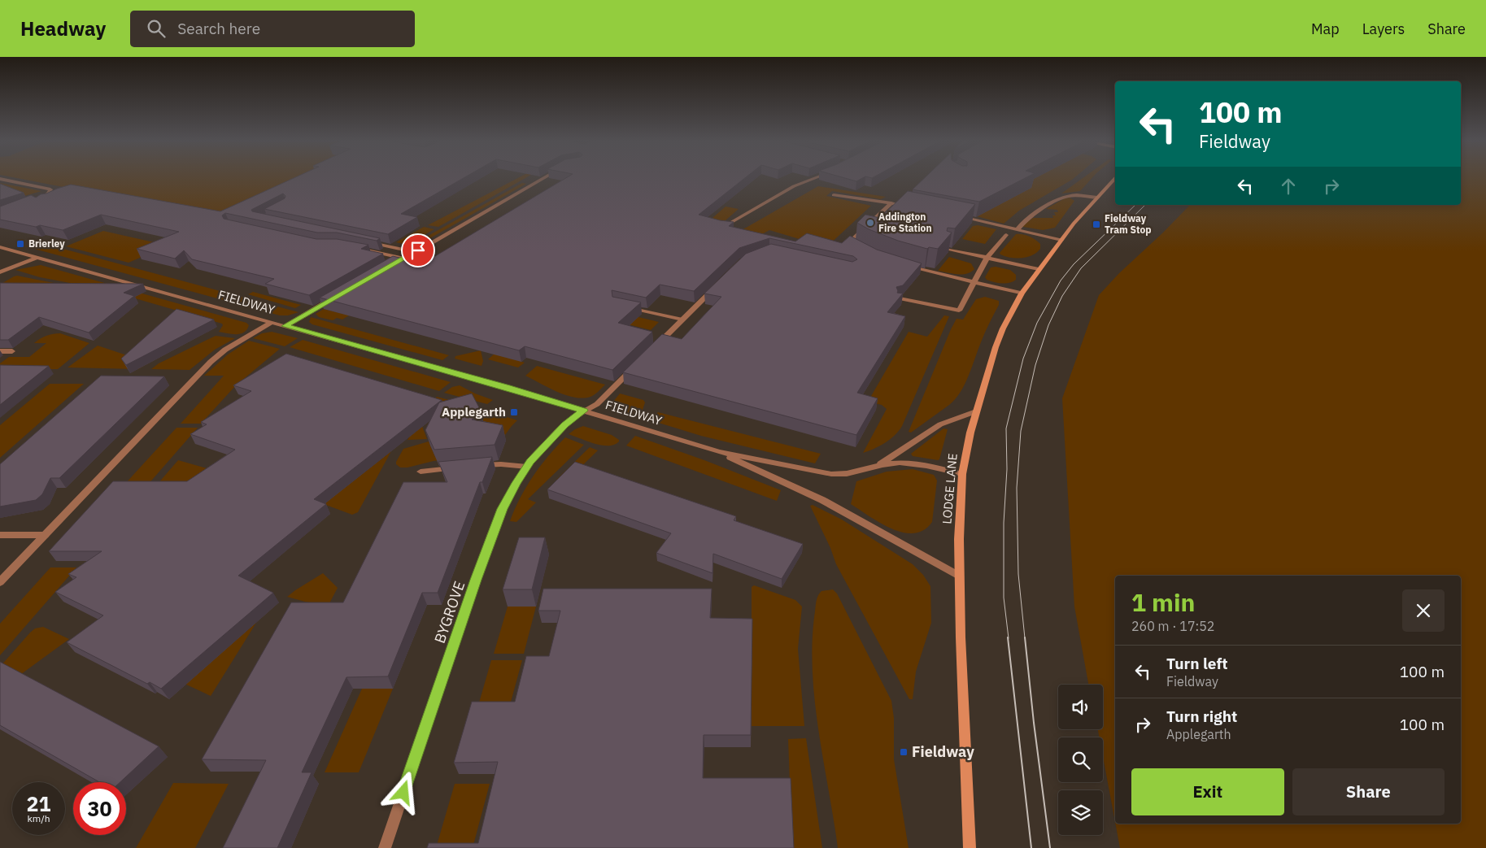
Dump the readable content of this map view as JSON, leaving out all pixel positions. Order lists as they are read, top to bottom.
{
  "streets": {
    "street": ["FIELDWAY", "LODGE LANE", "BYGROVE"]
  },
  "crossings": [
    ["FIELDWAY", "LODGE LANE"],
    ["FIELDWAY", "BYGROVE"]
  ],
  "places": {
    "other": ["Addington Fire Station"],
    "transit": [
      "Fieldway Tram Stop",
      "Brierley",
      "Applegarth",
      "Fieldway"
    ]
  },
  "page": {
    "header": "Headway",
    "search": "Search here",
    "nav": ["Map", "Layers", "Share"],
    "turn": ["100 m", "Fieldway"],
    "heading": ["1 min", "260 m · 17:52"],
    "list": [
      {
        "name": "Turn left",
        "note": "Fieldway",
        "value": "100 m"
      },
      {
        "name": "Turn right",
        "note": "Applegarth",
        "value": "100 m"
      }
    ],
    "buttons": ["Exit", "Share"],
    "speed": "21 km/h",
    "limit": "30"
  }
}
